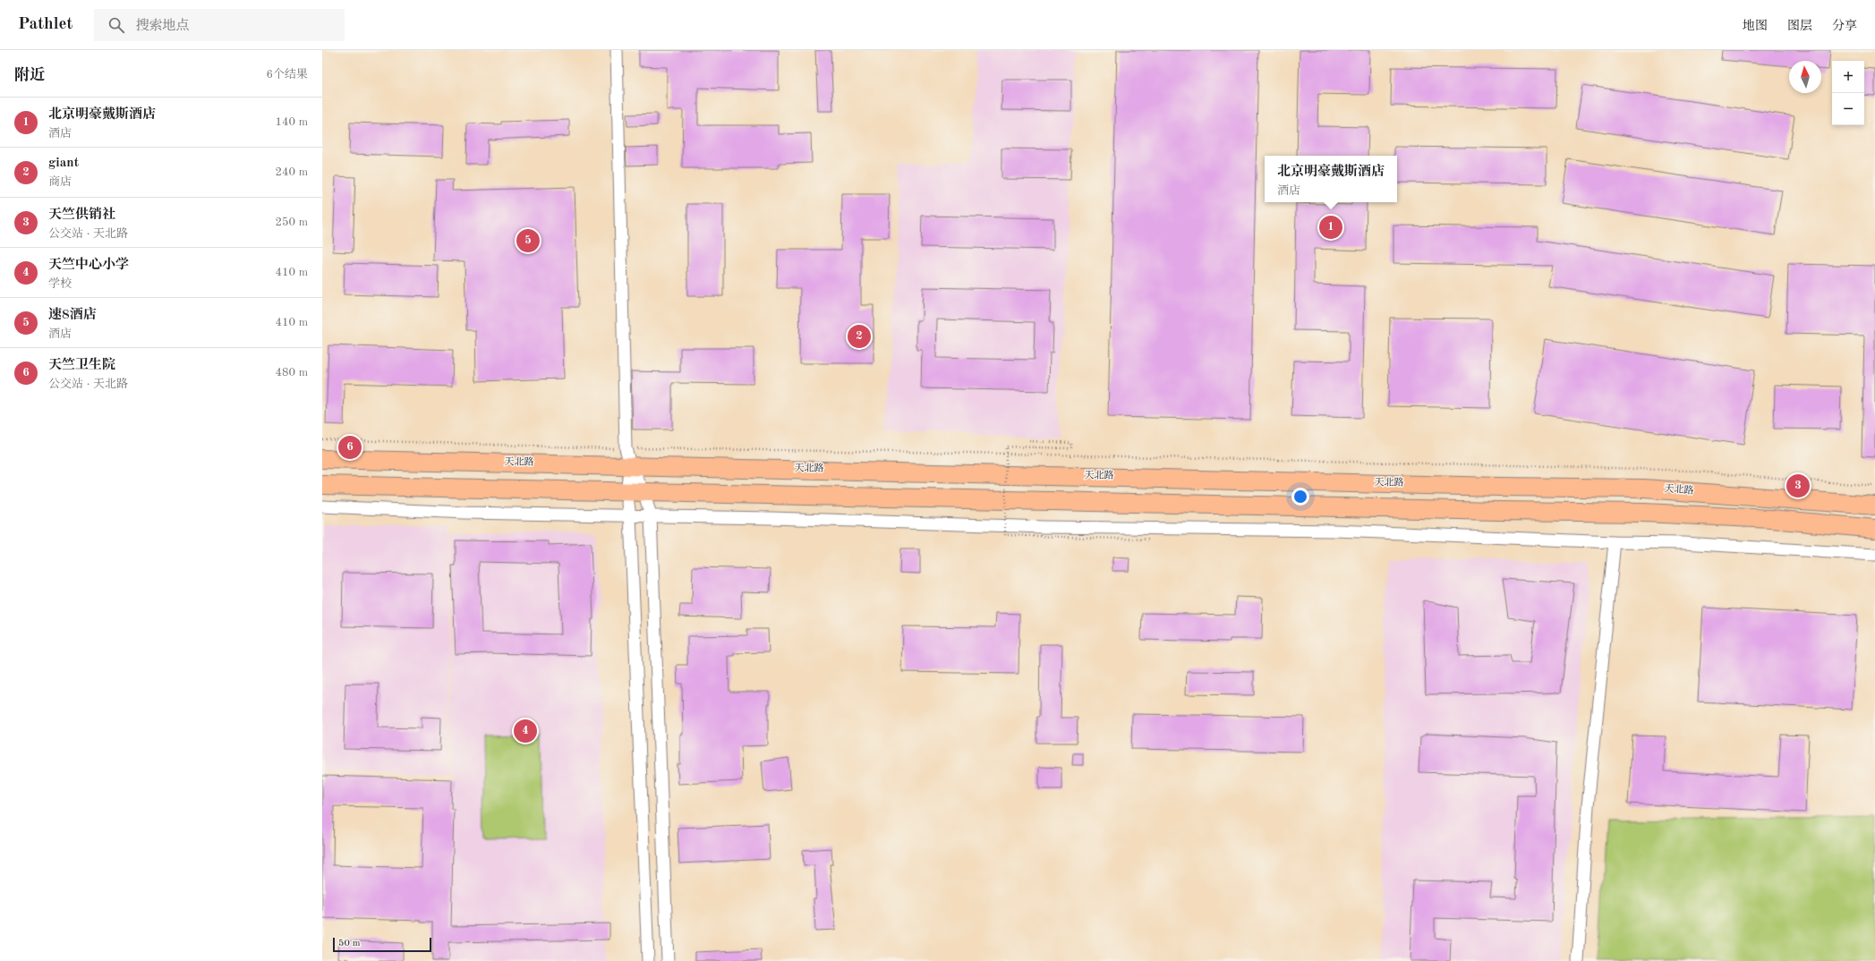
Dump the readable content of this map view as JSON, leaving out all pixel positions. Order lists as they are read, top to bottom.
{
  "streets": {
    "main road": ["天北路"]
  },
  "scale_bar": "50 m",
  "north": "top",
  "page": {
    "header": "Pathlet",
    "search": "搜索地点",
    "nav": ["地图", "图层", "分享"],
    "heading": ["附近", "6个结果"],
    "map_buttons": ["+", "−"],
    "list": [
      {
        "mark": "1",
        "name": "北京明豪戴斯酒店",
        "note": "酒店",
        "value": "140 m"
      },
      {
        "mark": "2",
        "name": "giant",
        "note": "商店",
        "value": "240 m"
      },
      {
        "mark": "3",
        "name": "天竺供销社",
        "note": "公交站 · 天北路",
        "value": "250 m"
      },
      {
        "mark": "4",
        "name": "天竺中心小学",
        "note": "学校",
        "value": "410 m"
      },
      {
        "mark": "5",
        "name": "速8酒店",
        "note": "酒店",
        "value": "410 m"
      },
      {
        "mark": "6",
        "name": "天竺卫生院",
        "note": "公交站 · 天北路",
        "value": "480 m"
      }
    ],
    "popup": ["北京明豪戴斯酒店", "酒店"],
    "pins": [
      "1",
      "5",
      "2",
      "6",
      "3",
      "4"
    ],
    "scale": "50 m"
  }
}
